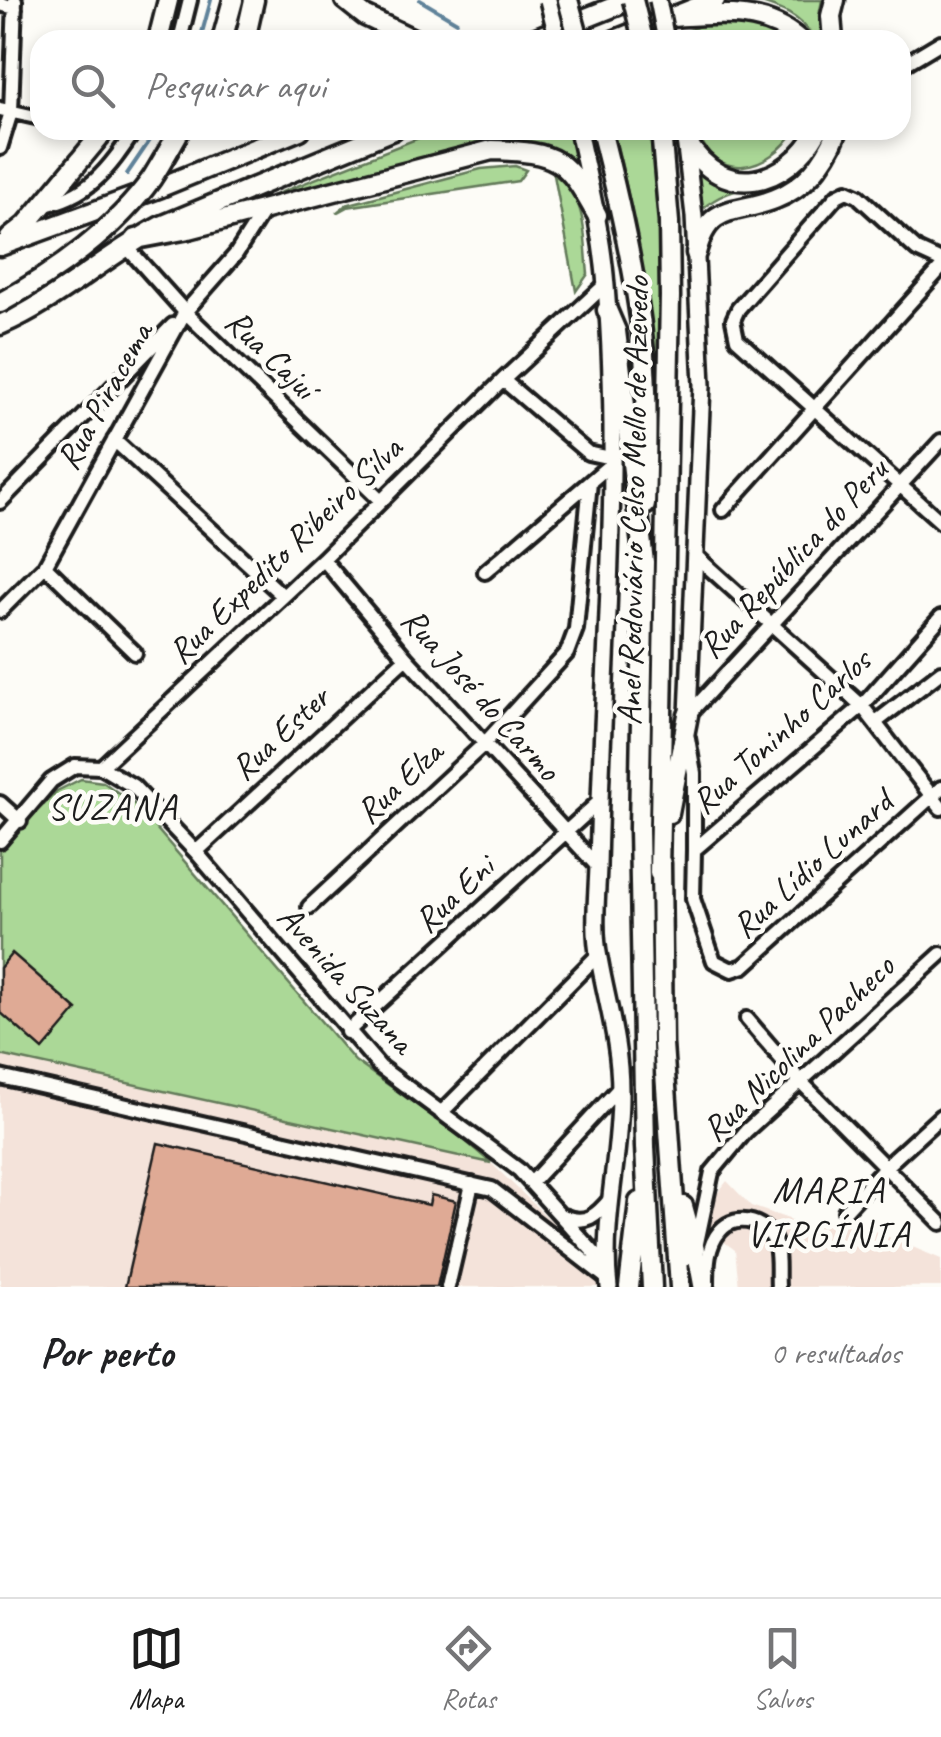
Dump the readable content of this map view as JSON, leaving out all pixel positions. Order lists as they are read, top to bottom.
{
  "streets": {
    "highway": ["Anel Rodoviário Celso Mello de Azevedo"],
    "street": [
      "Rua Cajuí",
      "Rua Piracema",
      "Rua Expedito Ribeiro Silva",
      "Rua República do Peru",
      "Rua José do Carmo",
      "Rua Toninho Carlos",
      "Rua Ester",
      "Rua Elza",
      "Rua Lídio Lunard",
      "Rua Eni",
      "Avenida Suzana",
      "Rua Nicolina Pacheco"
    ]
  },
  "crossings": [
    ["Rua Cajuí", "Rua Piracema"],
    ["Rua Cajuí", "Rua Expedito Ribeiro Silva"],
    ["Anel Rodoviário Celso Mello de Azevedo", "Rua Expedito Ribeiro Silva"],
    ["Anel Rodoviário Celso Mello de Azevedo", "Rua República do Peru"],
    ["Anel Rodoviário Celso Mello de Azevedo", "Rua José do Carmo"],
    ["Anel Rodoviário Celso Mello de Azevedo", "Rua Elza"],
    ["Anel Rodoviário Celso Mello de Azevedo", "Rua Lídio Lunard"],
    ["Anel Rodoviário Celso Mello de Azevedo", "Rua Eni"],
    ["Anel Rodoviário Celso Mello de Azevedo", "Avenida Suzana"],
    ["Rua Expedito Ribeiro Silva", "Rua José do Carmo"],
    ["Rua Expedito Ribeiro Silva", "Avenida Suzana"],
    ["Rua República do Peru", "Rua Lídio Lunard"],
    ["Rua José do Carmo", "Rua Ester"],
    ["Rua José do Carmo", "Rua Elza"],
    ["Rua José do Carmo", "Rua Eni"],
    ["Rua Toninho Carlos", "Rua Lídio Lunard"],
    ["Rua Ester", "Avenida Suzana"],
    ["Rua Eni", "Avenida Suzana"]
  ],
  "districts": ["SUZANA", "MARIA VIRGÍNIA"],
  "page": {
    "search": "Pesquisar aqui",
    "heading": ["Por perto", "0 resultados"],
    "nav": ["Mapa", "Rotas", "Salvos"]
  }
}
